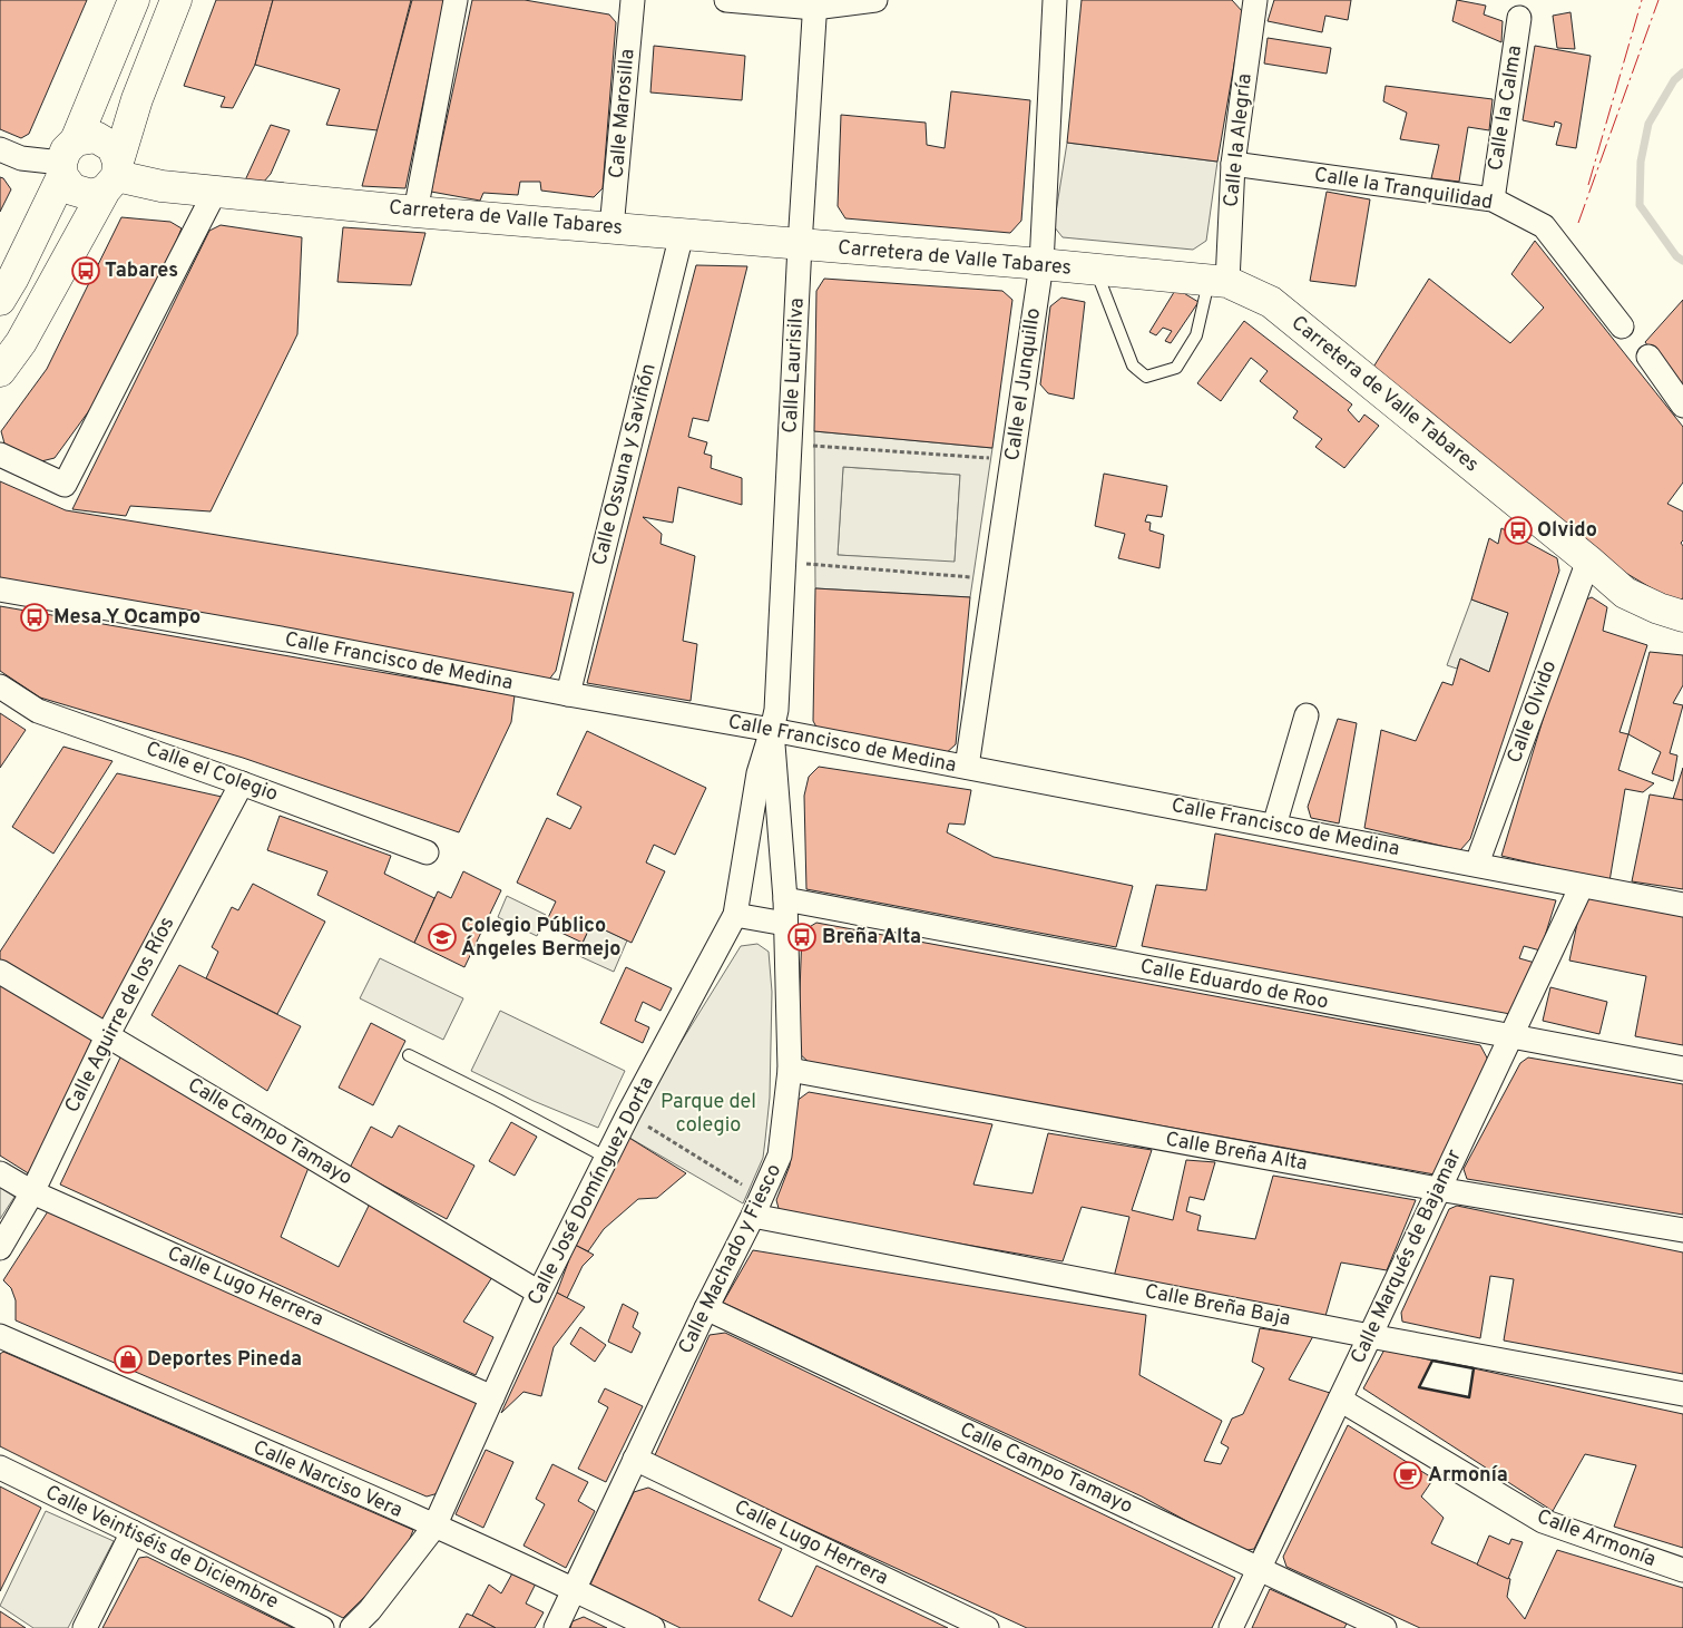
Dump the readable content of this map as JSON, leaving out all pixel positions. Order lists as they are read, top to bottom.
{
  "streets": {
    "main road": ["Carretera de Valle Tabares"],
    "street": [
      "Calle la Calma",
      "Calle Marosilla",
      "Calle la Alegría",
      "Calle la Tranquilidad",
      "Calle Laurisilva",
      "Calle el Junquillo",
      "Calle Ossuna y Saviñón",
      "Calle Francisco de Medina",
      "Calle Olvido",
      "Calle el Colegio",
      "Calle Eduardo de Roo",
      "Calle Aguirre de los Ríos",
      "Calle Campo Tamayo",
      "Calle Breña Alta",
      "Calle José Domínguez Dorta",
      "Calle Marqués de Bajamar",
      "Calle Machado y Fiesco",
      "Calle Lugo Herrera",
      "Calle Breña Baja",
      "Calle Narciso Vera",
      "Calle Armonía",
      "Calle Veintiséis de Diciembre"
    ]
  },
  "crossings": [
    ["Calle la Calma", "Calle la Tranquilidad"],
    ["Calle Marosilla", "Carretera de Valle Tabares"],
    ["Calle la Alegría", "Calle la Tranquilidad"],
    ["Calle la Alegría", "Carretera de Valle Tabares"],
    ["Carretera de Valle Tabares", "Calle Laurisilva"],
    ["Carretera de Valle Tabares", "Calle el Junquillo"],
    ["Carretera de Valle Tabares", "Calle Ossuna y Saviñón"],
    ["Carretera de Valle Tabares", "Calle Olvido"],
    ["Calle Laurisilva", "Calle Francisco de Medina"],
    ["Calle Laurisilva", "Calle José Domínguez Dorta"],
    ["Calle Laurisilva", "Calle Machado y Fiesco"],
    ["Calle el Junquillo", "Calle Francisco de Medina"],
    ["Calle Ossuna y Saviñón", "Calle Francisco de Medina"],
    ["Calle Francisco de Medina", "Calle Olvido"],
    ["Calle Francisco de Medina", "Calle José Domínguez Dorta"],
    ["Calle Francisco de Medina", "Calle Marqués de Bajamar"],
    ["Calle Francisco de Medina", "Calle Machado y Fiesco"],
    ["Calle el Colegio", "Calle Aguirre de los Ríos"],
    ["Calle Eduardo de Roo", "Calle Marqués de Bajamar"],
    ["Calle Eduardo de Roo", "Calle Machado y Fiesco"],
    ["Calle Aguirre de los Ríos", "Calle Campo Tamayo"],
    ["Calle Aguirre de los Ríos", "Calle Lugo Herrera"],
    ["Calle Campo Tamayo", "Calle José Domínguez Dorta"],
    ["Calle Campo Tamayo", "Calle Marqués de Bajamar"],
    ["Calle Campo Tamayo", "Calle Machado y Fiesco"],
    ["Calle Breña Alta", "Calle Marqués de Bajamar"],
    ["Calle Breña Alta", "Calle Machado y Fiesco"],
    ["Calle José Domínguez Dorta", "Calle Machado y Fiesco"],
    ["Calle José Domínguez Dorta", "Calle Lugo Herrera"],
    ["Calle José Domínguez Dorta", "Calle Narciso Vera"],
    ["Calle Marqués de Bajamar", "Calle Breña Baja"],
    ["Calle Marqués de Bajamar", "Calle Armonía"],
    ["Calle Machado y Fiesco", "Calle Lugo Herrera"],
    ["Calle Machado y Fiesco", "Calle Breña Baja"],
    ["Calle Machado y Fiesco", "Calle Narciso Vera"]
  ],
  "parks": ["Parque del colegio"],
  "places": {
    "bus stop": [
      "Tabares",
      "Olvido",
      "Mesa Y Ocampo",
      "Breña Alta"
    ],
    "school or university": ["Colegio Público Ángeles Bermejo"],
    "shop": ["Deportes Pineda"],
    "cafe": ["Armonía"]
  }
}
